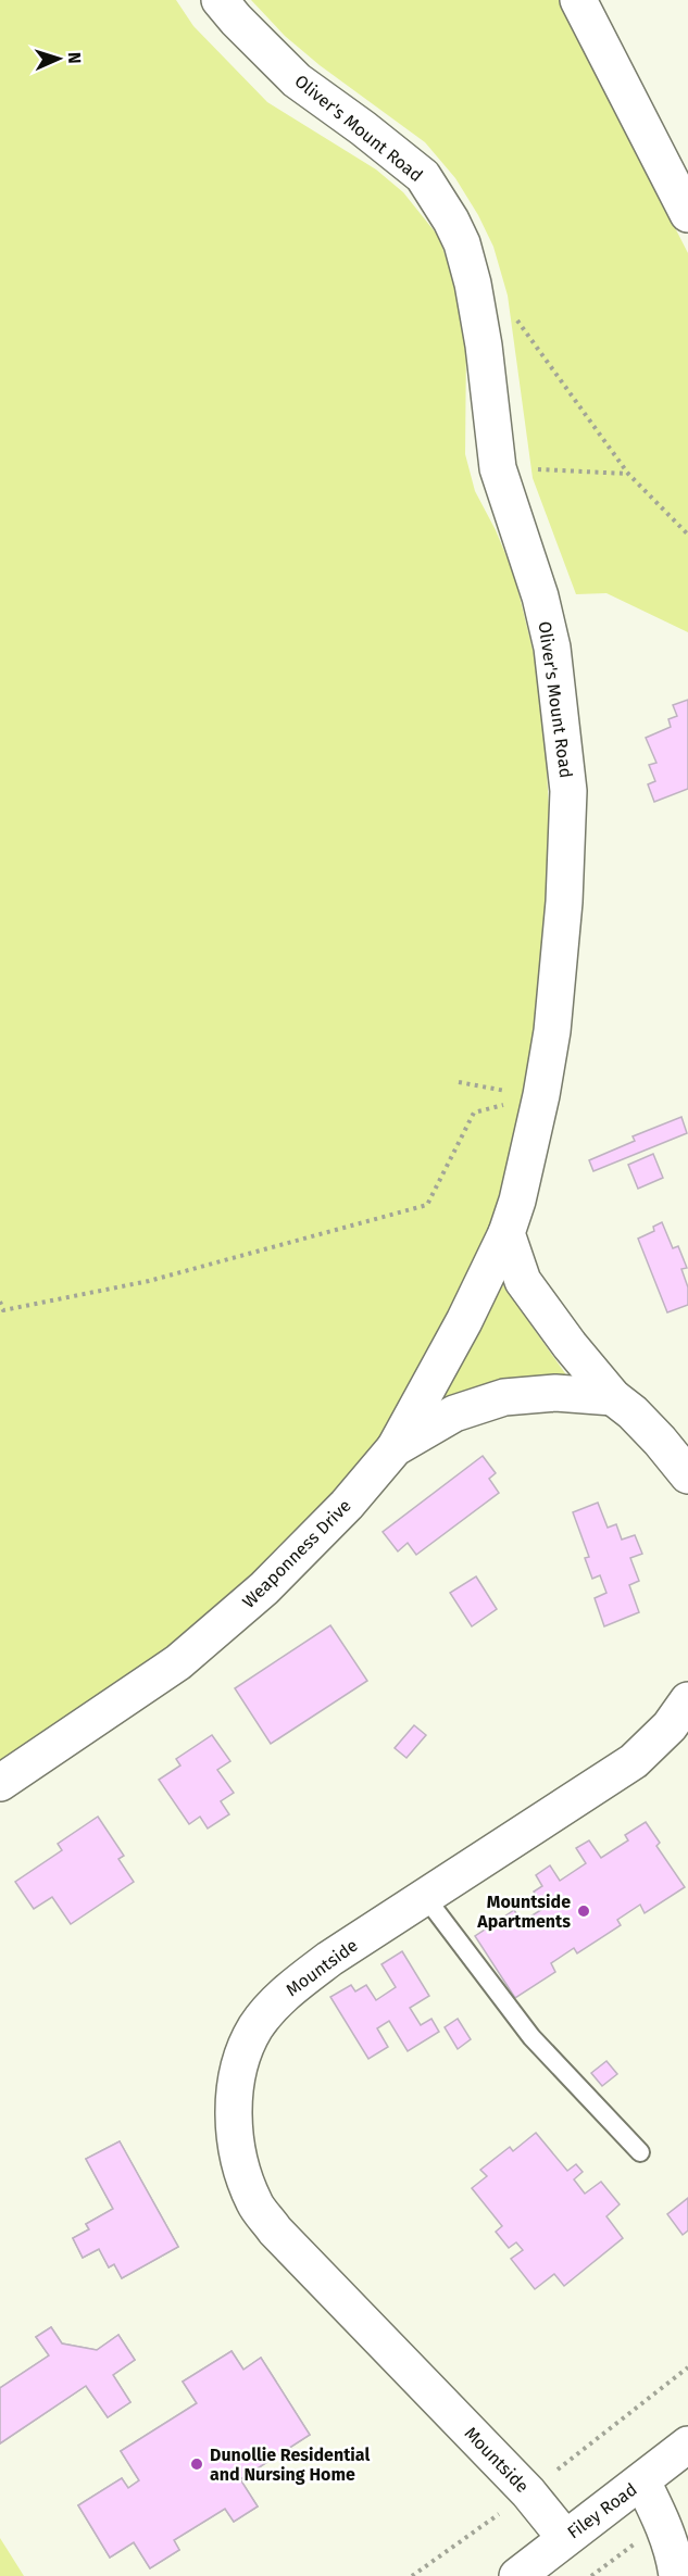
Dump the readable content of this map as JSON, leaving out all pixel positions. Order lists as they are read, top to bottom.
{
  "streets": {
    "main road": [
      "Oliver's Mount Road",
      "Weaponness Drive",
      "Mountside",
      "Filey Road"
    ]
  },
  "crossings": [
    ["Oliver's Mount Road", "Weaponness Drive"],
    ["Mountside", "Filey Road"]
  ],
  "places": ["Mountside Apartments", "Dunollie Residential and Nursing Home"],
  "north": "right"
}
